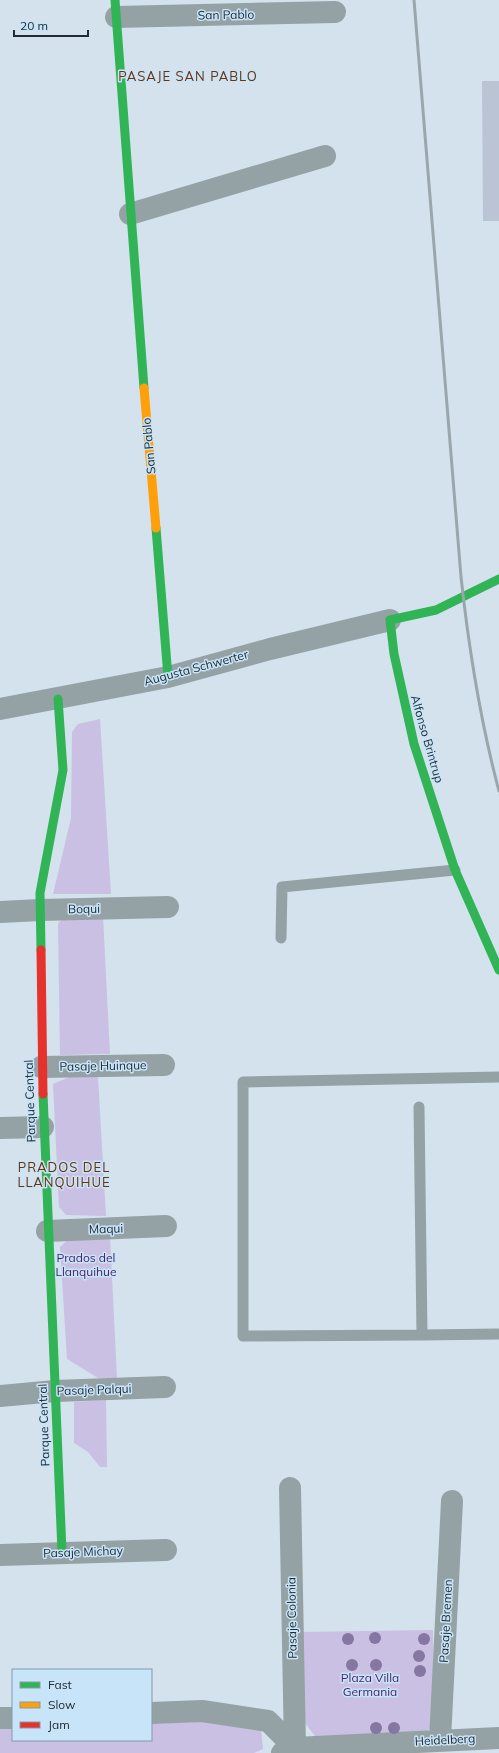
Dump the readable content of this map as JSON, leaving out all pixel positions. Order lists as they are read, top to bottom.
{
  "streets": {
    "street": [
      "San Pablo",
      "Augusta Schwerter",
      "Alfonso Brintrup",
      "Boqui",
      "Pasaje Huinque",
      "Parque Central",
      "Maqui",
      "Pasaje Palqui",
      "Pasaje Michay",
      "Pasaje Colonia",
      "Pasaje Bremen",
      "Heidelberg"
    ]
  },
  "crossings": [
    ["San Pablo", "Augusta Schwerter"],
    ["Augusta Schwerter", "Alfonso Brintrup"],
    ["Augusta Schwerter", "Parque Central"],
    ["Boqui", "Parque Central"],
    ["Pasaje Huinque", "Parque Central"],
    ["Parque Central", "Maqui"],
    ["Parque Central", "Pasaje Palqui"],
    ["Parque Central", "Pasaje Michay"],
    ["Pasaje Colonia", "Heidelberg"],
    ["Pasaje Bremen", "Heidelberg"]
  ],
  "districts": ["PASAJE SAN PABLO", "PRADOS DEL LLANQUIHUE"],
  "parks": ["Prados del Llanquihue", "Plaza Villa Germania"],
  "legend": ["Fast", "Slow", "Jam"],
  "scale_bar": "20 m"
}
